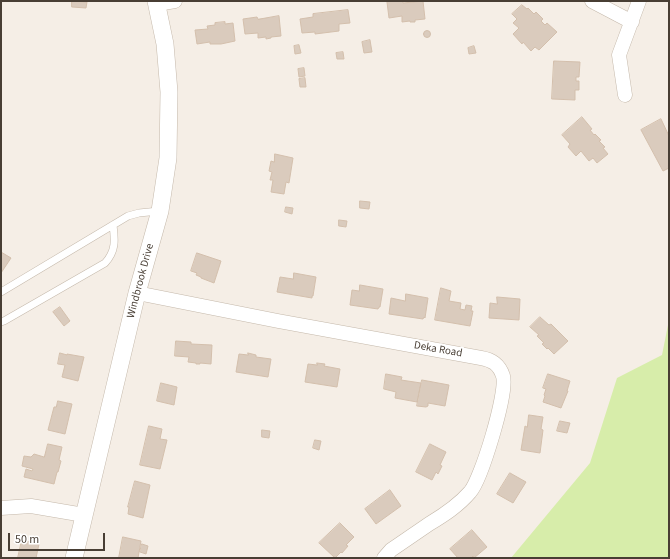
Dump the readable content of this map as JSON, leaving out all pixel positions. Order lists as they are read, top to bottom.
{
  "streets": {
    "street": ["Windbrook Drive", "Deka Road"]
  },
  "crossings": [
    ["Windbrook Drive", "Deka Road"]
  ],
  "scale_bar": "50 m"
}
